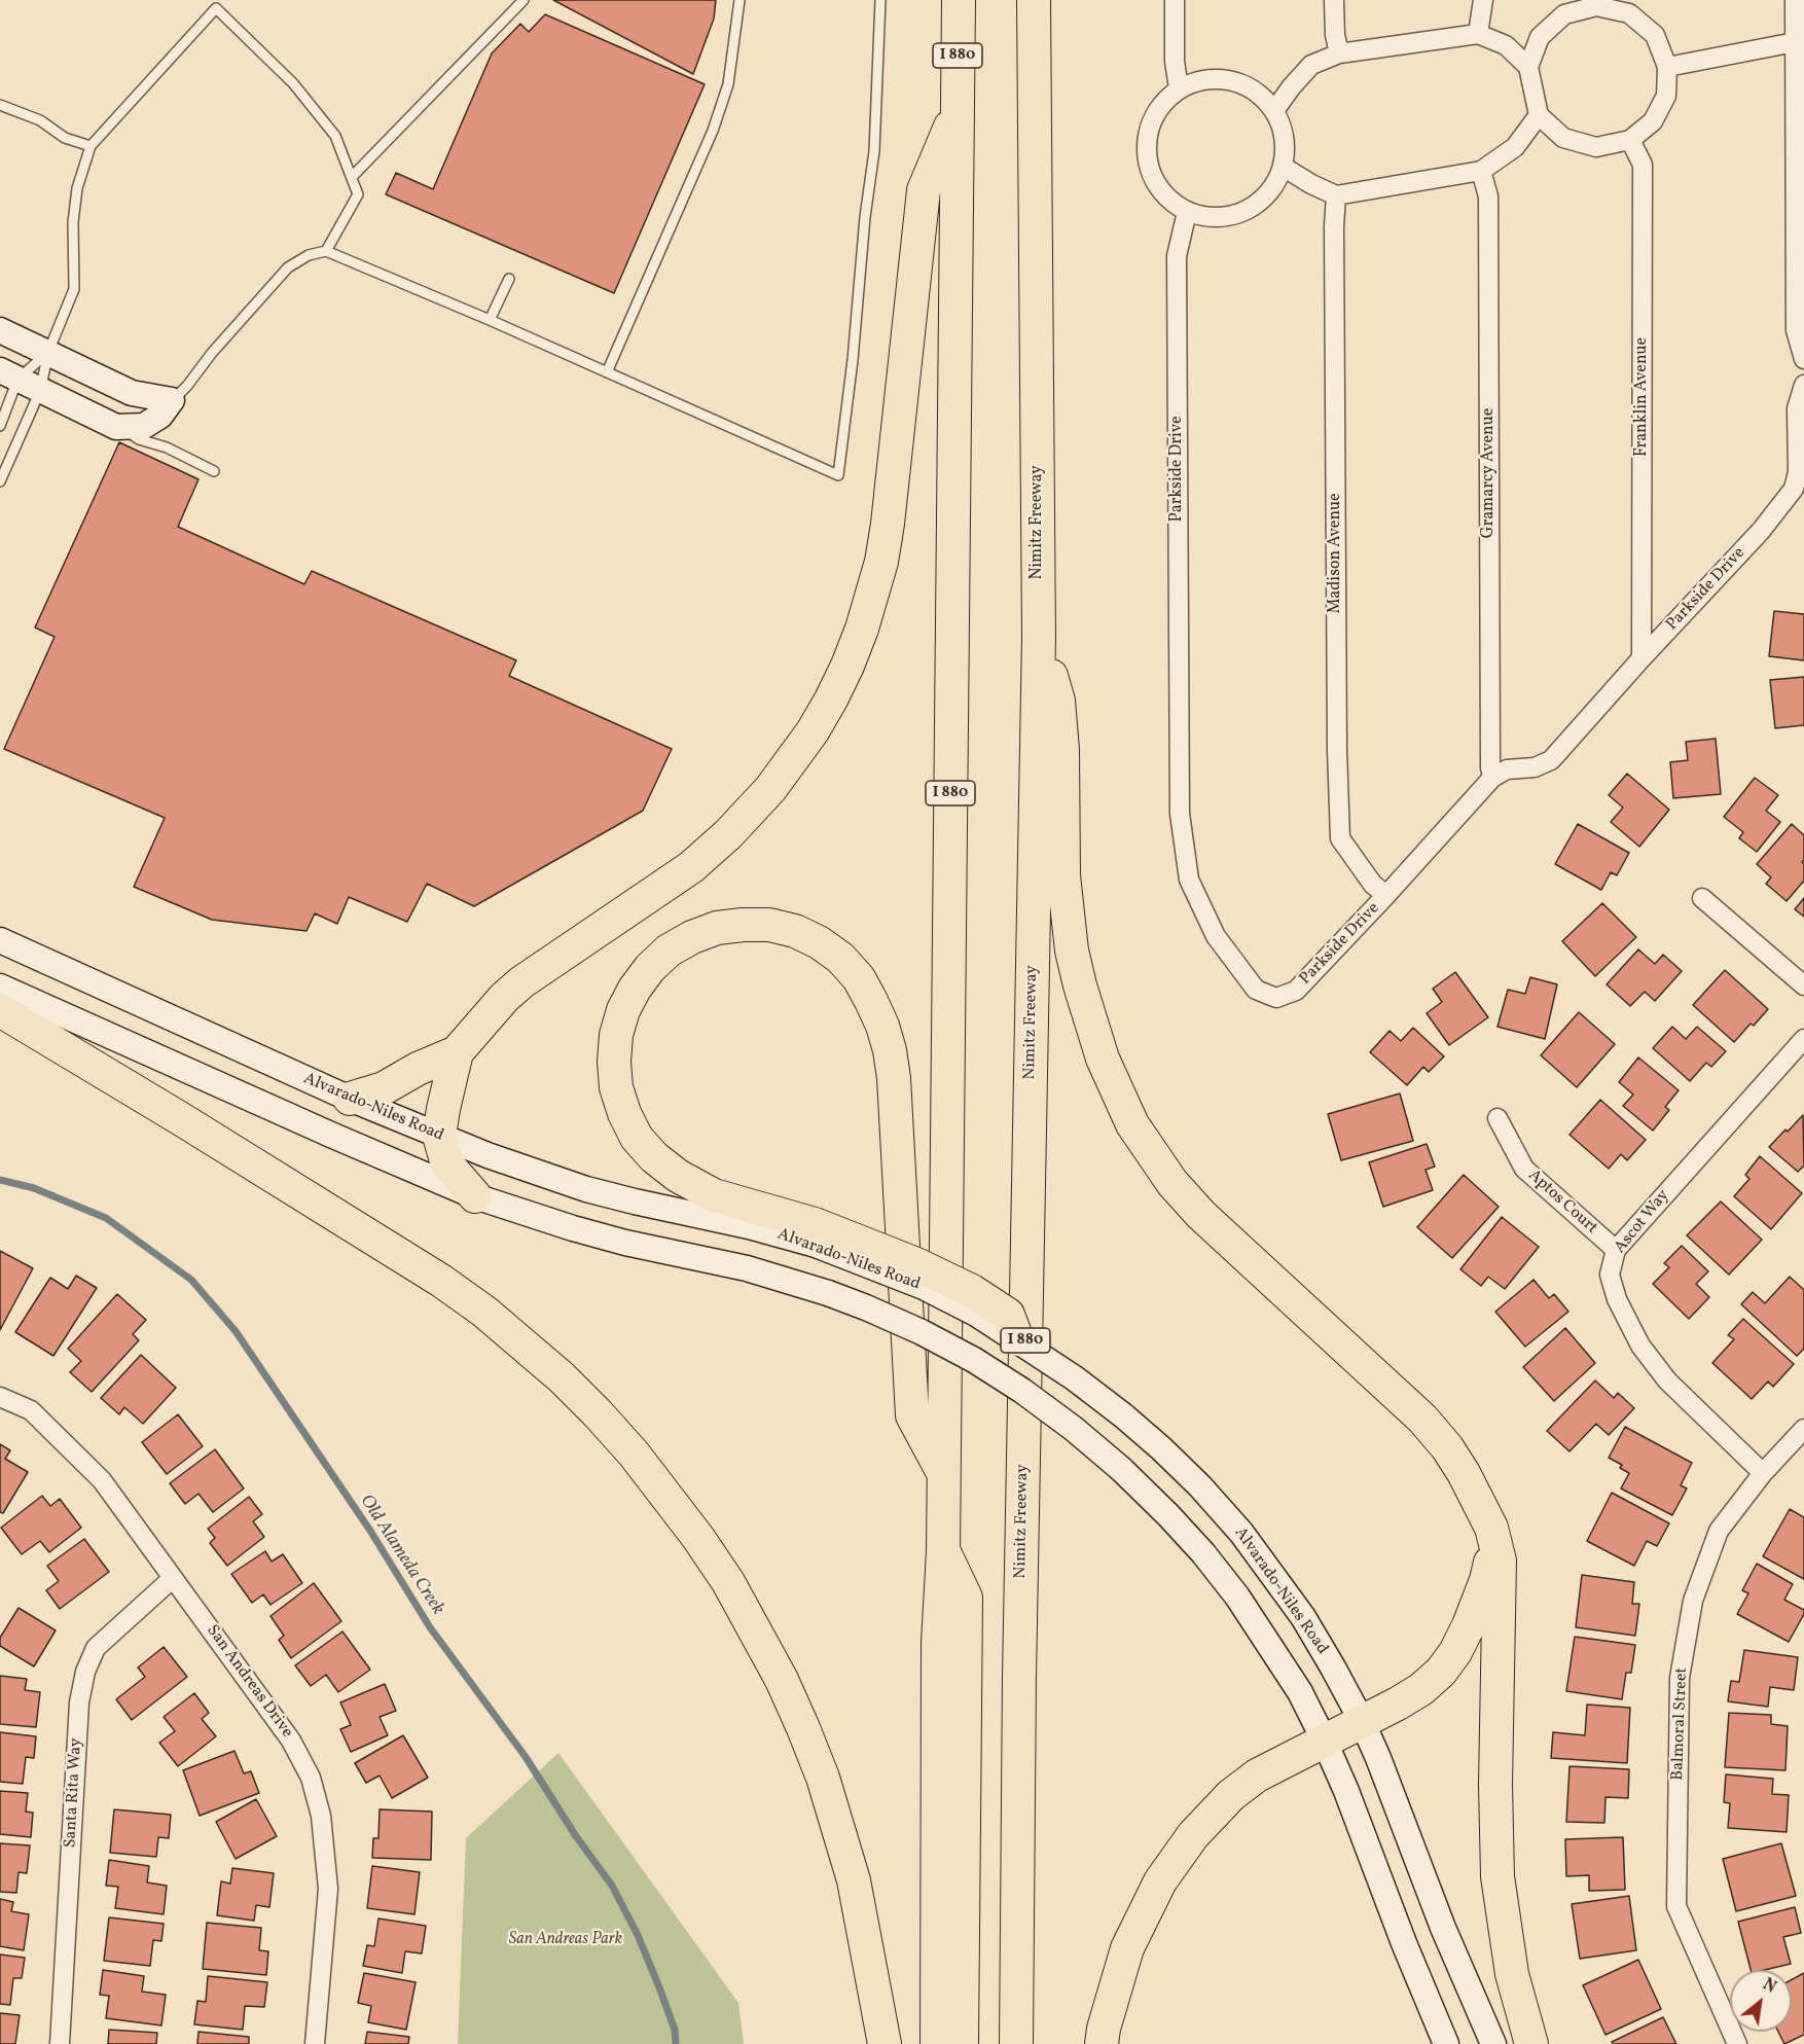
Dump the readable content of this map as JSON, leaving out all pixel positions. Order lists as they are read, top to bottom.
{
  "streets": {
    "highway": ["I 880", "Nimitz Freeway"],
    "main road": ["Alvarado-Niles Road"],
    "street": [
      "Franklin Avenue",
      "Parkside Drive",
      "Gramarcy Avenue",
      "Madison Avenue",
      "Aptos Court",
      "Ascot Way",
      "San Andreas Drive",
      "Balmoral Street",
      "Santa Rita Way"
    ]
  },
  "crossings": [
    ["Franklin Avenue", "Parkside Drive"],
    ["Parkside Drive", "Gramarcy Avenue"],
    ["Parkside Drive", "Madison Avenue"],
    ["Aptos Court", "Ascot Way"],
    ["Ascot Way", "Balmoral Street"],
    ["San Andreas Drive", "Santa Rita Way"]
  ],
  "water": ["Old Alameda Creek"],
  "parks": ["San Andreas Park"],
  "north": "top right"
}
